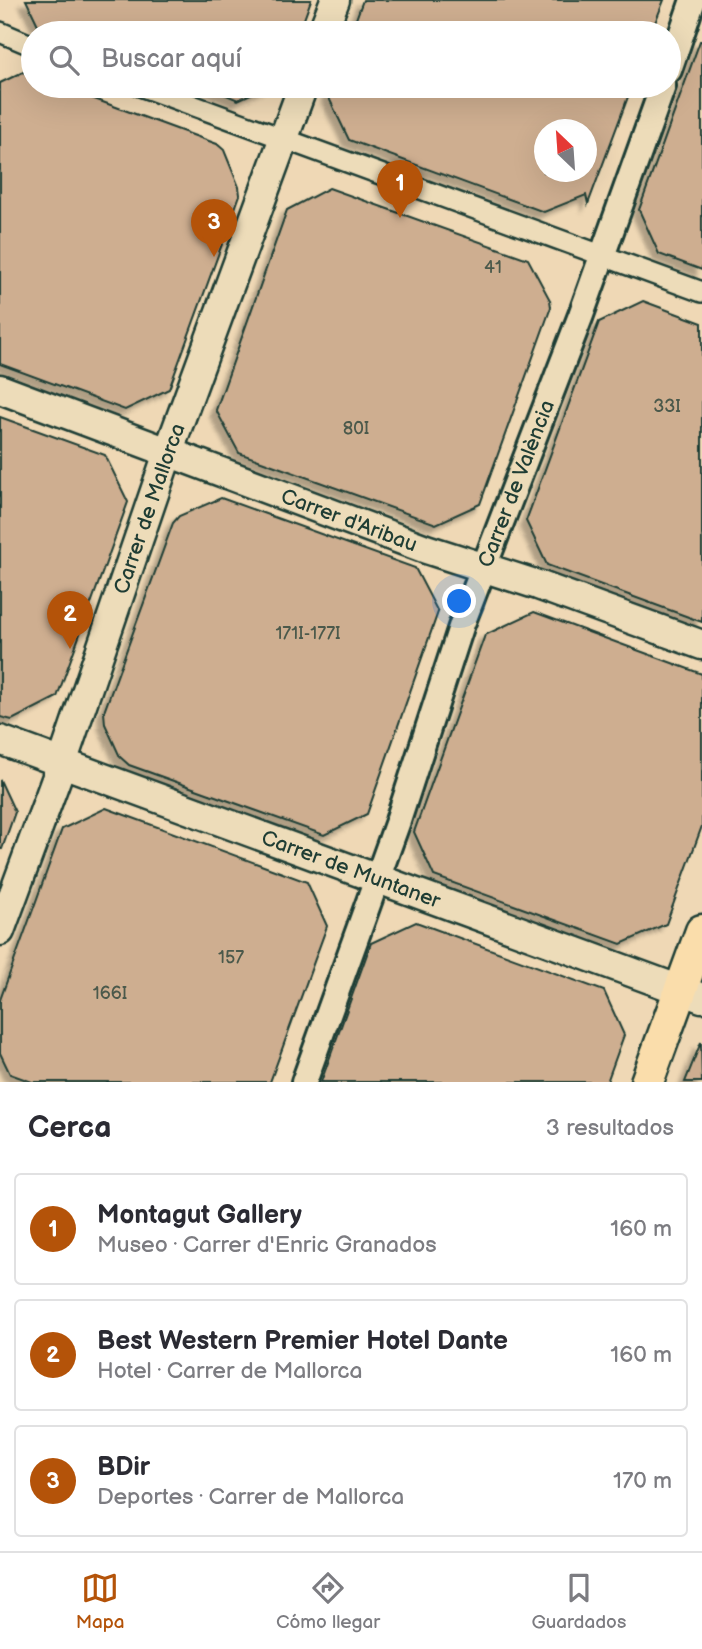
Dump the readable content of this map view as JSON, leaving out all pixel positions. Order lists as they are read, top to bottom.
{
  "streets": {
    "main road": ["Carrer de Mallorca", "Carrer d'Aribau", "Carrer de Muntaner"],
    "street": ["Carrer de València"]
  },
  "crossings": [
    ["Carrer de València", "Carrer d'Aribau"],
    ["Carrer de València", "Carrer de Muntaner"],
    ["Carrer de Mallorca", "Carrer d'Aribau"],
    ["Carrer de Mallorca", "Carrer de Muntaner"]
  ],
  "house_numbers": [
    "41",
    "33I",
    "80I",
    "171I-177I",
    "157",
    "166I"
  ],
  "north": "top left",
  "page": {
    "search": "Buscar aquí",
    "pins": ["1", "3", "2"],
    "heading": ["Cerca", "3 resultados"],
    "list": [
      {
        "mark": "1",
        "name": "Montagut Gallery",
        "note": "Museo · Carrer d'Enric Granados",
        "value": "160 m"
      },
      {
        "mark": "2",
        "name": "Best Western Premier Hotel Dante",
        "note": "Hotel · Carrer de Mallorca",
        "value": "160 m"
      },
      {
        "mark": "3",
        "name": "BDir",
        "note": "Deportes · Carrer de Mallorca",
        "value": "170 m"
      }
    ],
    "nav": ["Mapa", "Cómo llegar", "Guardados"]
  }
}
